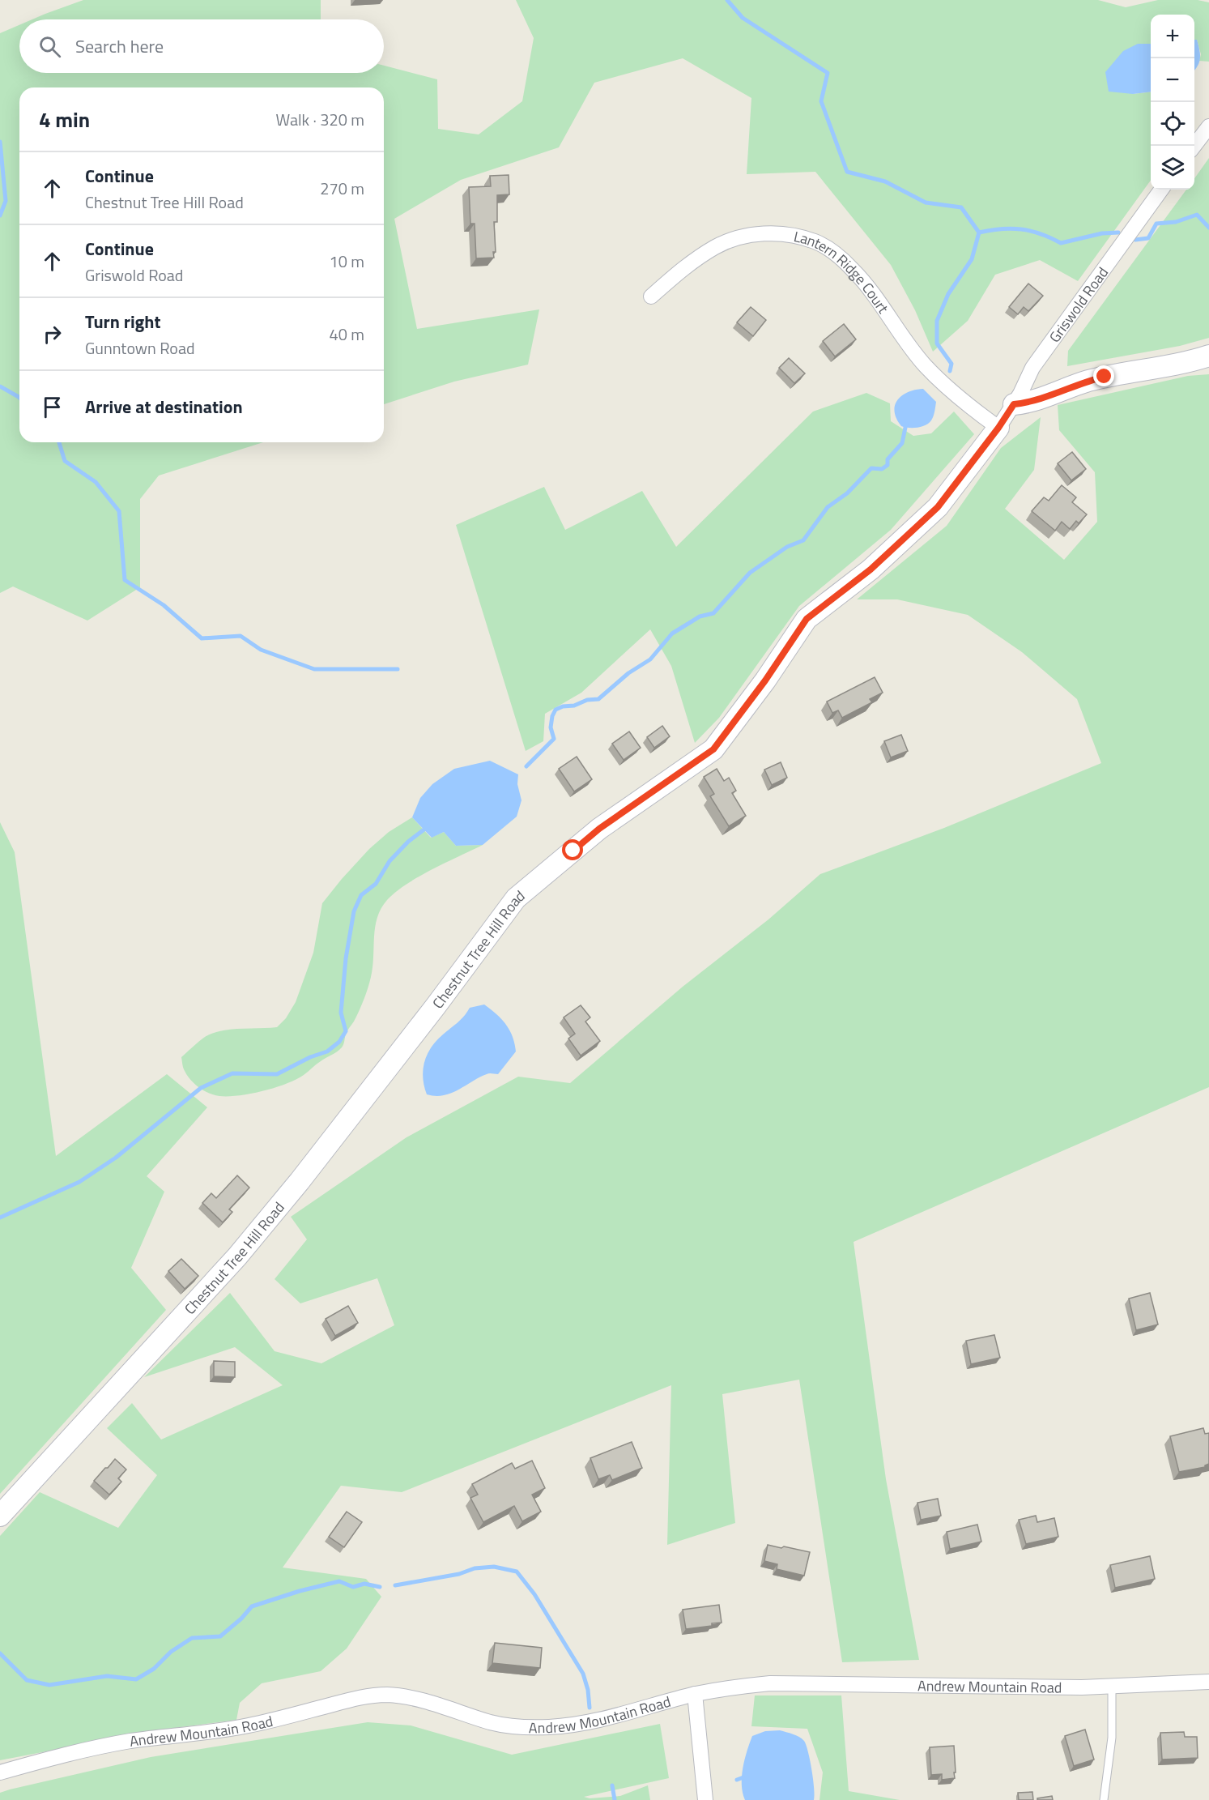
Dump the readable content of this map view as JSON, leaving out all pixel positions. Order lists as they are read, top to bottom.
{
  "streets": {
    "street": [
      "Lantern Ridge Court",
      "Griswold Road",
      "Chestnut Tree Hill Road",
      "Andrew Mountain Road"
    ]
  },
  "crossings": [
    ["Lantern Ridge Court", "Griswold Road"],
    ["Lantern Ridge Court", "Chestnut Tree Hill Road"],
    ["Griswold Road", "Chestnut Tree Hill Road"]
  ],
  "page": {
    "map_buttons": ["+", "−"],
    "search": "Search here",
    "heading": ["4 min", "Walk · 320 m"],
    "list": [
      ["Continue", "Chestnut Tree Hill Road", "270 m"],
      ["Continue", "Griswold Road", "10 m"],
      ["Turn right", "Gunntown Road", "40 m"],
      "Arrive at destination"
    ]
  }
}
